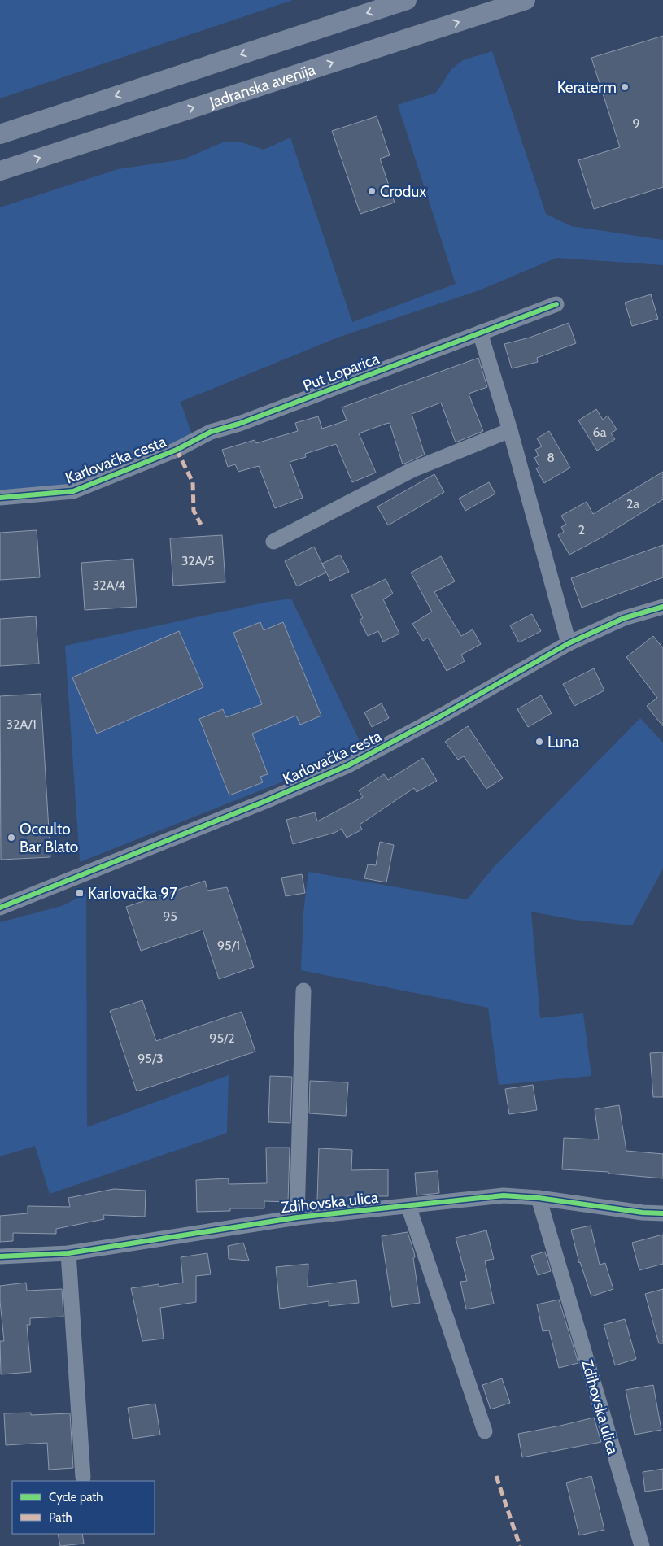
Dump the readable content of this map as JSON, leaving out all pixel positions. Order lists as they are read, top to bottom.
{
  "streets": {
    "main road": ["Jadranska avenija"],
    "street": ["Put Loparica", "Karlovačka cesta", "Zdihovska ulica"]
  },
  "crossings": [
    ["Put Loparica", "Karlovačka cesta"]
  ],
  "places": {
    "other": [
      "Keraterm",
      "Crodux",
      "Luna",
      "Occulto Bar Blato"
    ],
    "transit": ["Karlovačka 97"]
  },
  "house_numbers": [
    "9",
    "6a",
    "8",
    "2a",
    "2",
    "32A/5",
    "32A/4",
    "32A/1",
    "95",
    "95/1",
    "95/2",
    "95/3"
  ],
  "legend": ["Cycle path", "Path"]
}
